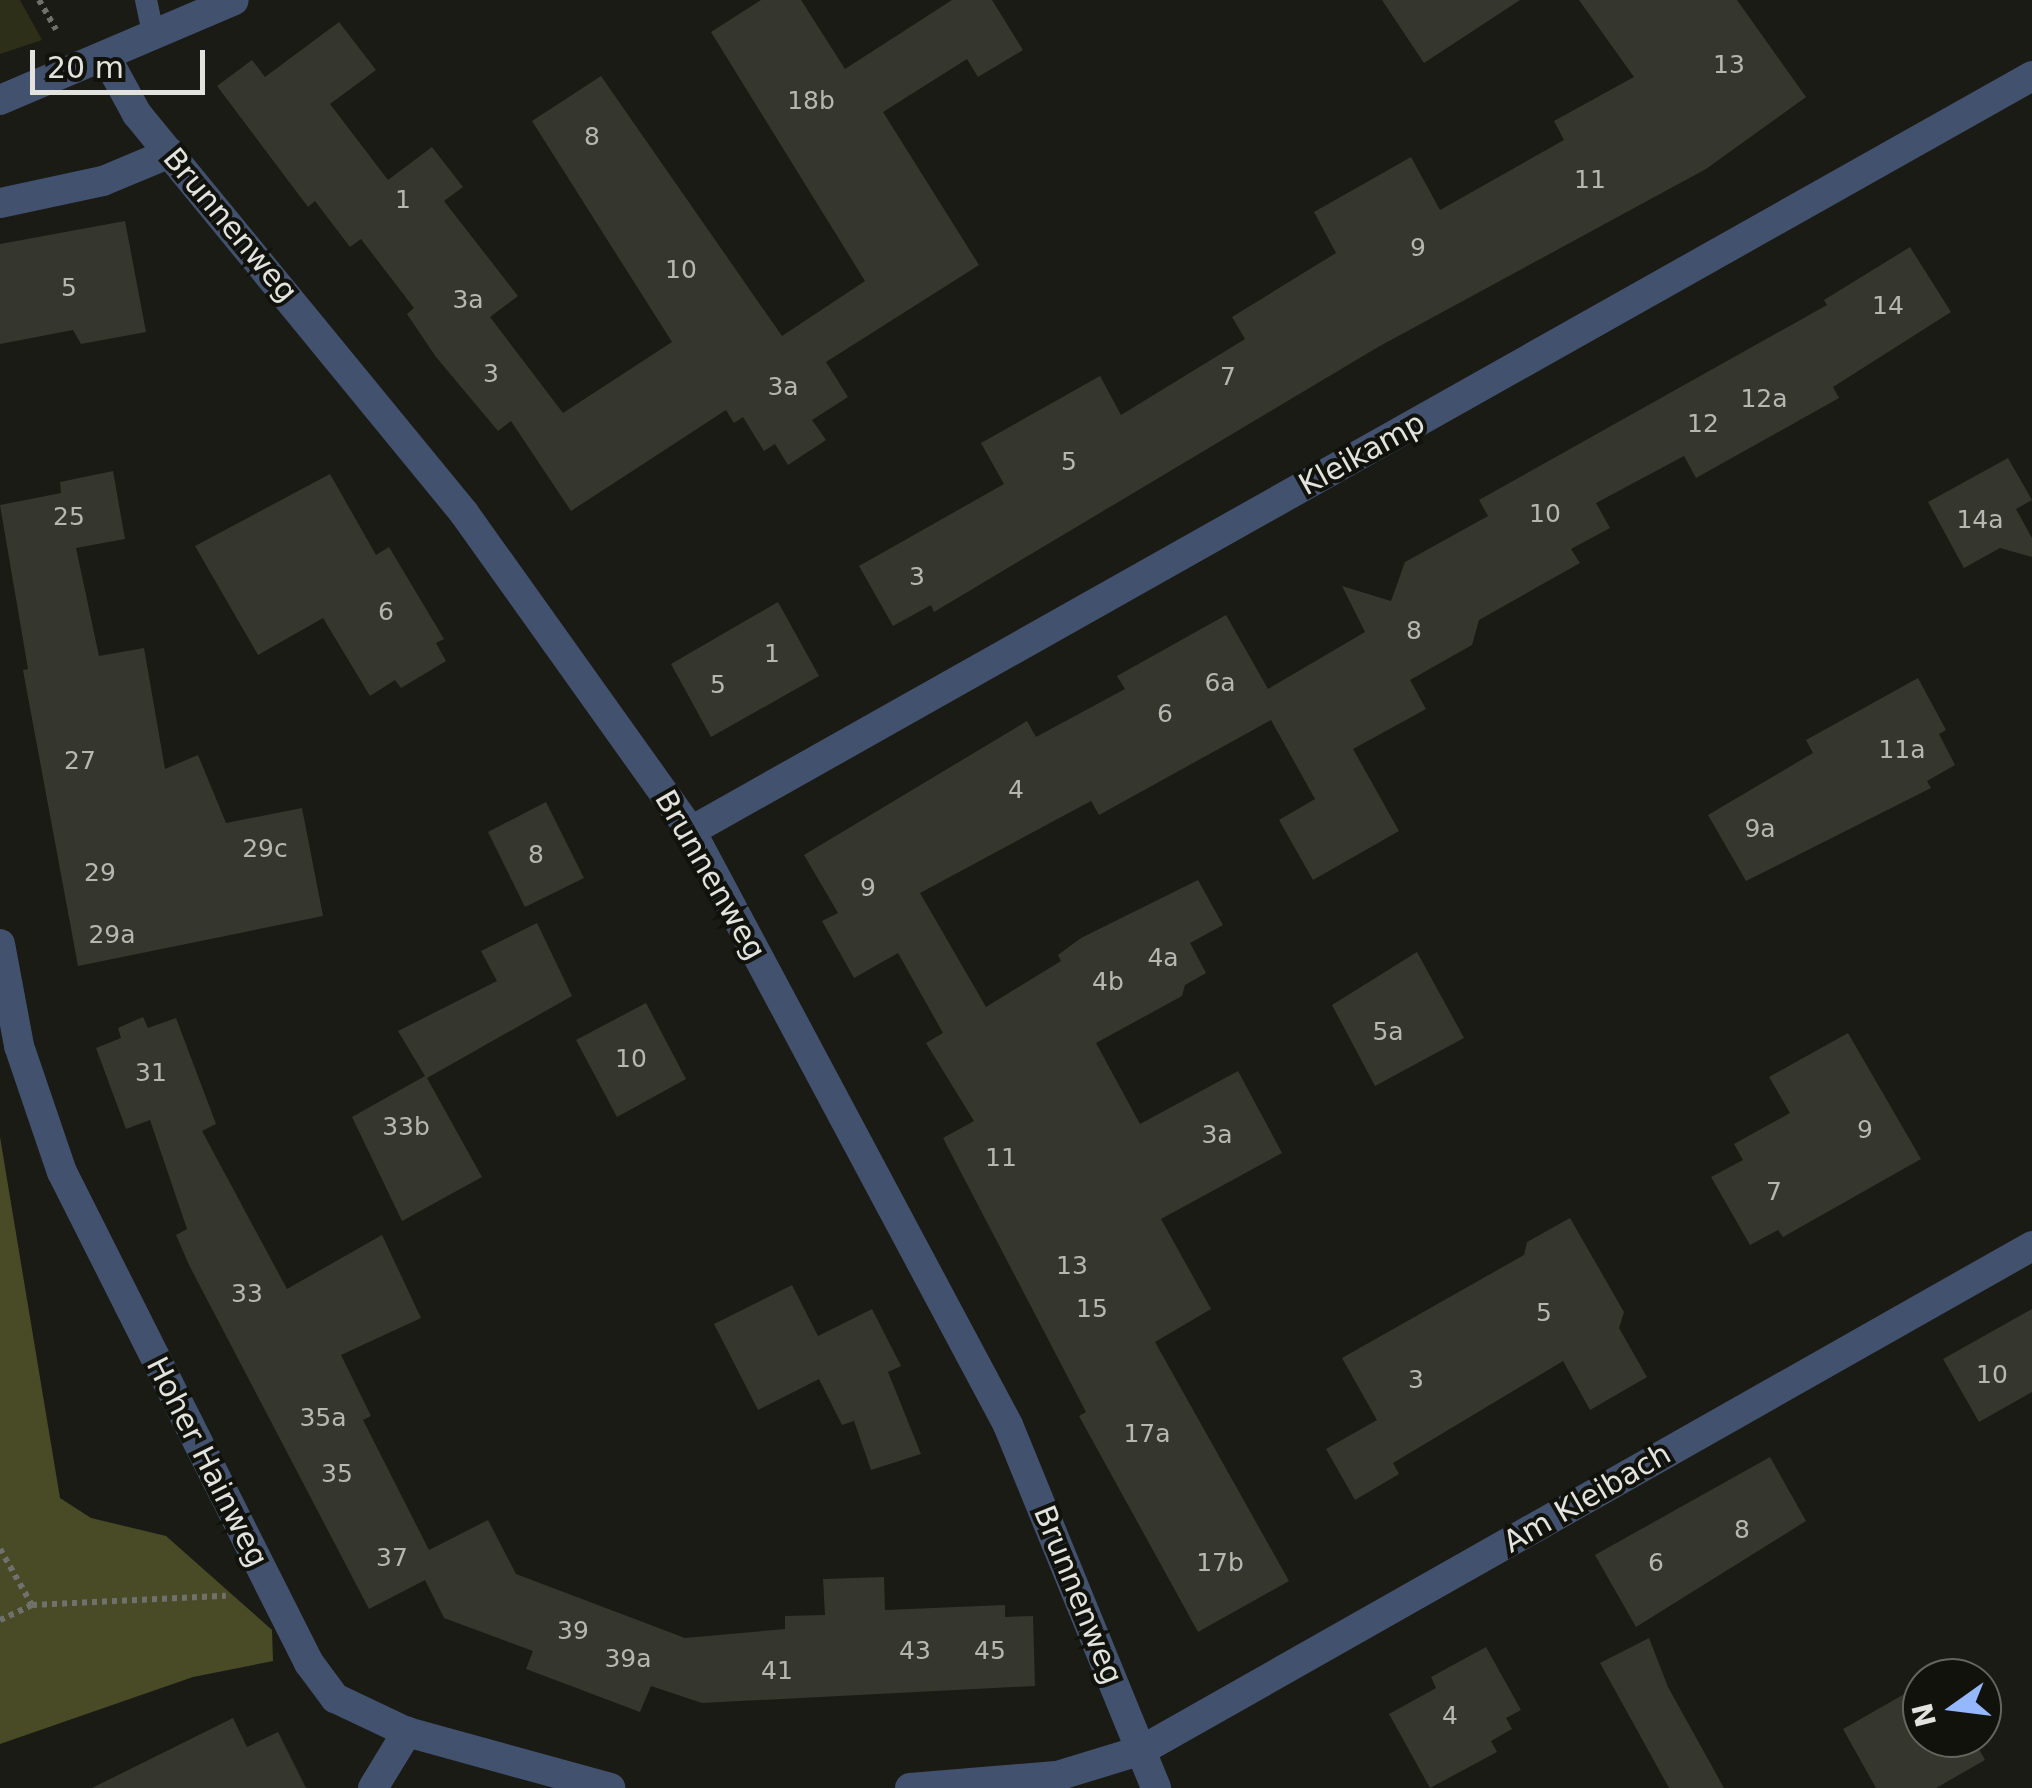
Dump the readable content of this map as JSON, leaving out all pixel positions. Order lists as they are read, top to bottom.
{
  "streets": {
    "street": [
      "Brunnenweg",
      "Kleikamp",
      "Hoher Hainweg",
      "Am Kleibach"
    ]
  },
  "crossings": [
    ["Brunnenweg", "Kleikamp"],
    ["Brunnenweg", "Am Kleibach"]
  ],
  "house_numbers": [
    "13",
    "18b",
    "8",
    "11",
    "1",
    "9",
    "10",
    "5",
    "3a",
    "14",
    "3",
    "7",
    "3a",
    "12a",
    "12",
    "5",
    "10",
    "25",
    "14a",
    "3",
    "6",
    "8",
    "1",
    "6a",
    "5",
    "6",
    "11a",
    "27",
    "4",
    "9a",
    "29c",
    "8",
    "29",
    "9",
    "29a",
    "4a",
    "4b",
    "5a",
    "10",
    "31",
    "33b",
    "9",
    "3a",
    "11",
    "7",
    "13",
    "33",
    "15",
    "5",
    "10",
    "3",
    "35a",
    "17a",
    "35",
    "8",
    "37",
    "17b",
    "6",
    "39",
    "43",
    "45",
    "39a",
    "41",
    "4"
  ],
  "scale_bar": "20 m",
  "north": "left"
}
